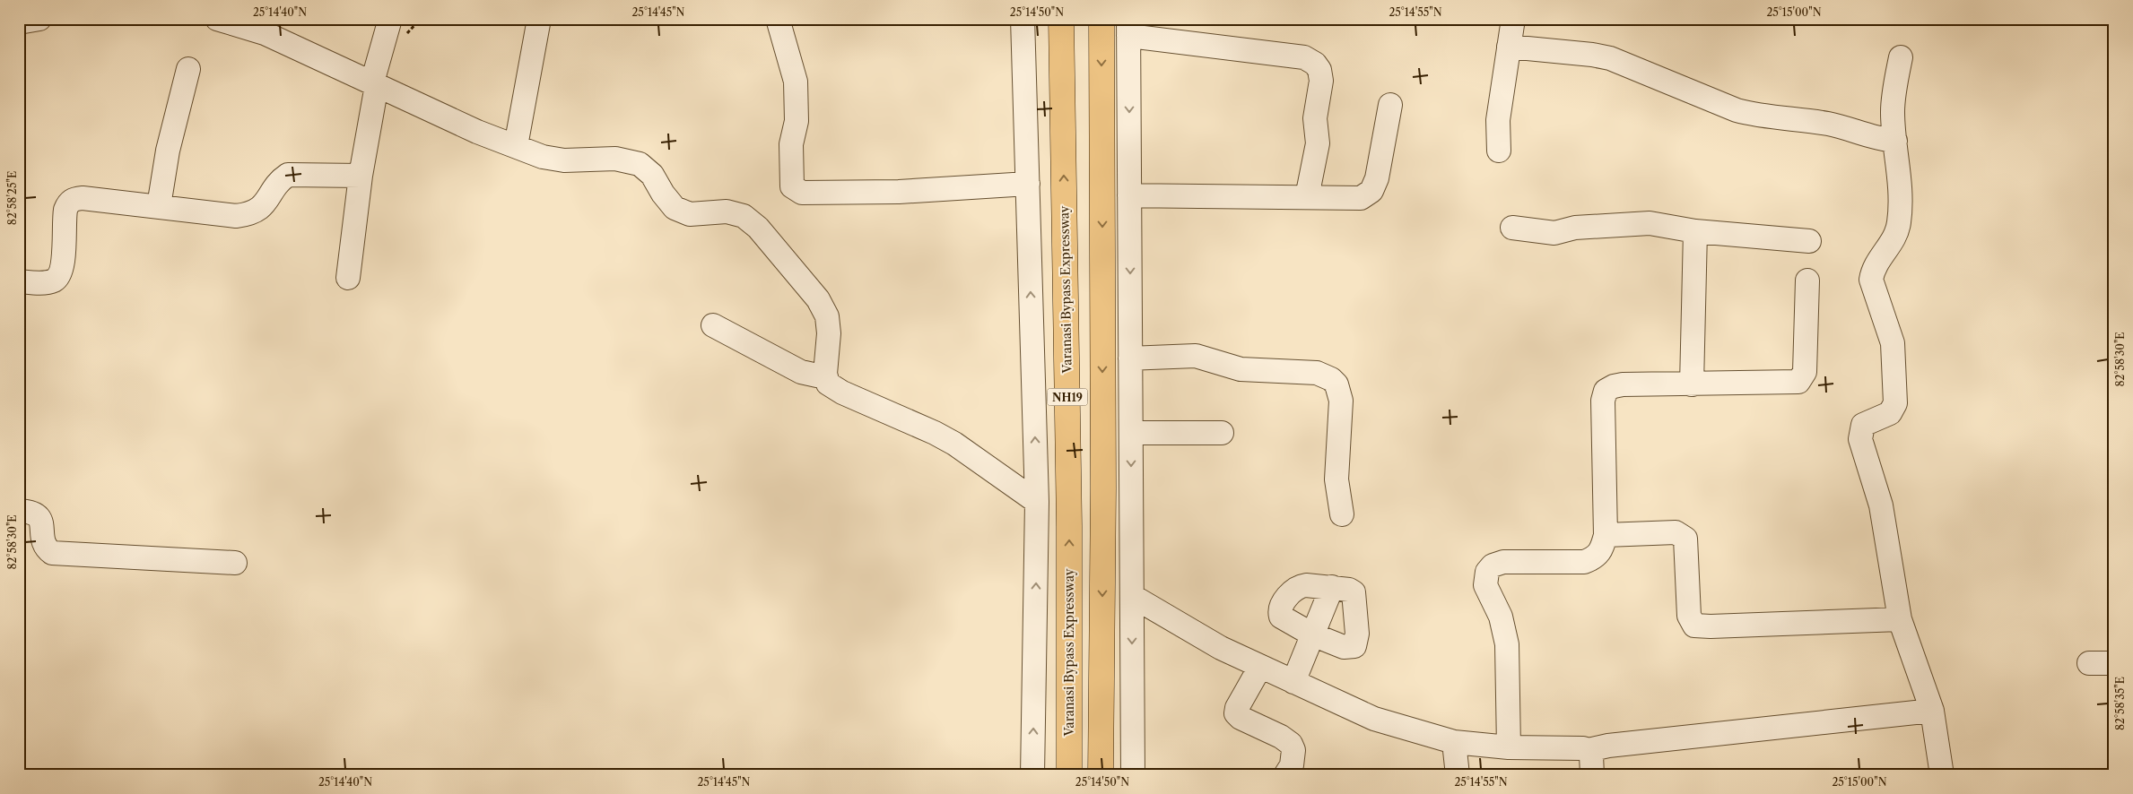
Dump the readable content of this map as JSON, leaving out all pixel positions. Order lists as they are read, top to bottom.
{
  "streets": {
    "highway": ["Varanasi Bypass Expressway", "NH19"]
  },
  "coordinates": [
    "25°14'40\"N",
    "25°14'45\"N",
    "25°14'50\"N",
    "25°14'55\"N",
    "25°15'00\"N",
    "82°58'25\"E",
    "82°58'30\"E",
    "82°58'35\"E"
  ]
}
